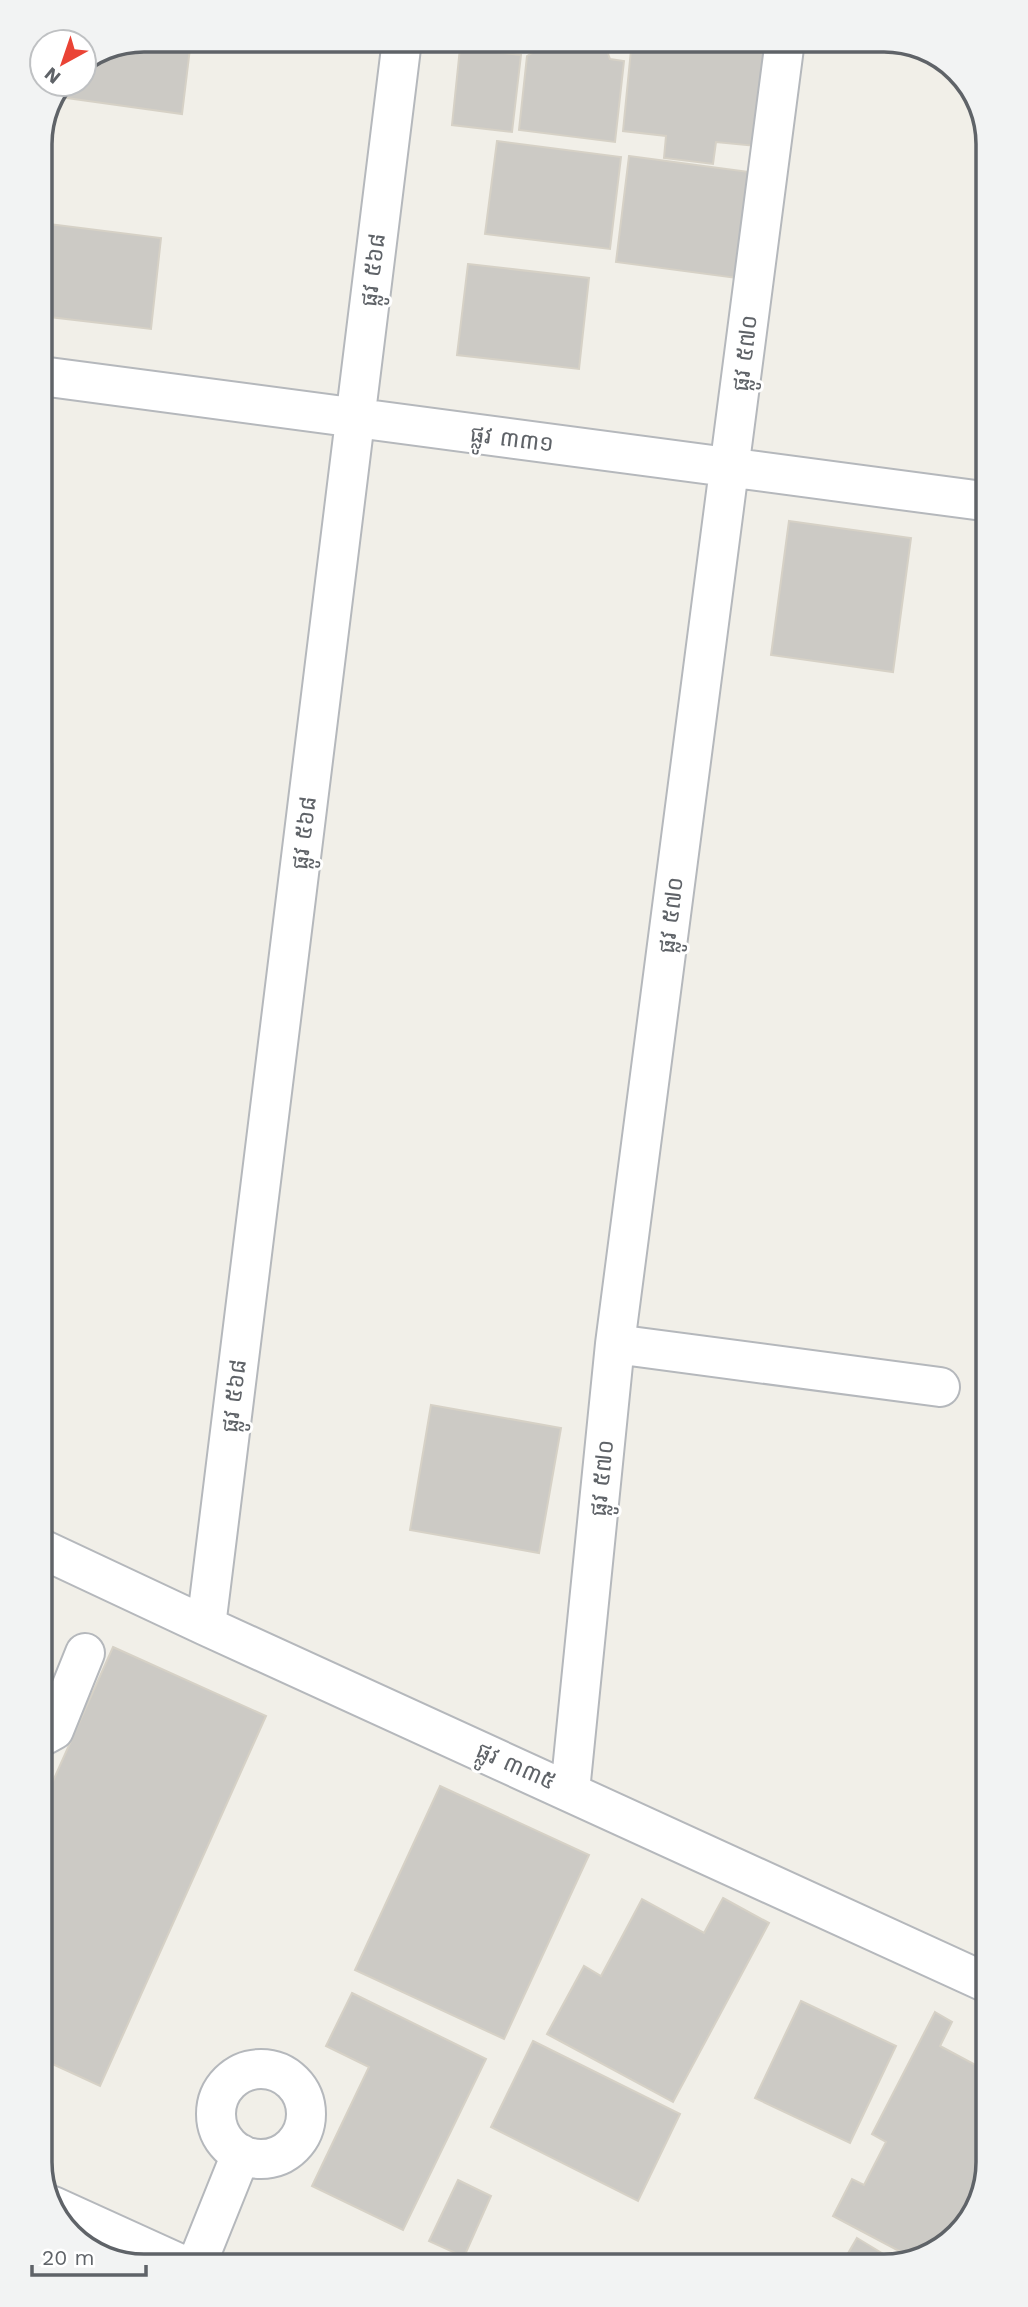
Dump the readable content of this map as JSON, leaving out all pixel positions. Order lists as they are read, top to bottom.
{
  "streets": {
    "street": [
      "ផ្លូវ ៥៦៨",
      "ផ្លូវ ៥៧០",
      "ផ្លូវ ៣៣១",
      "ផ្លូវ ៣៣៥"
    ]
  },
  "crossings": [
    ["ផ្លូវ ៥៦៨", "ផ្លូវ ៣៣១"],
    ["ផ្លូវ ៥៦៨", "ផ្លូវ ៣៣៥"],
    ["ផ្លូវ ៥៧០", "ផ្លូវ ៣៣១"],
    ["ផ្លូវ ៥៧០", "ផ្លូវ ៣៣៥"]
  ],
  "scale_bar": "20 m",
  "north": "bottom left"
}
